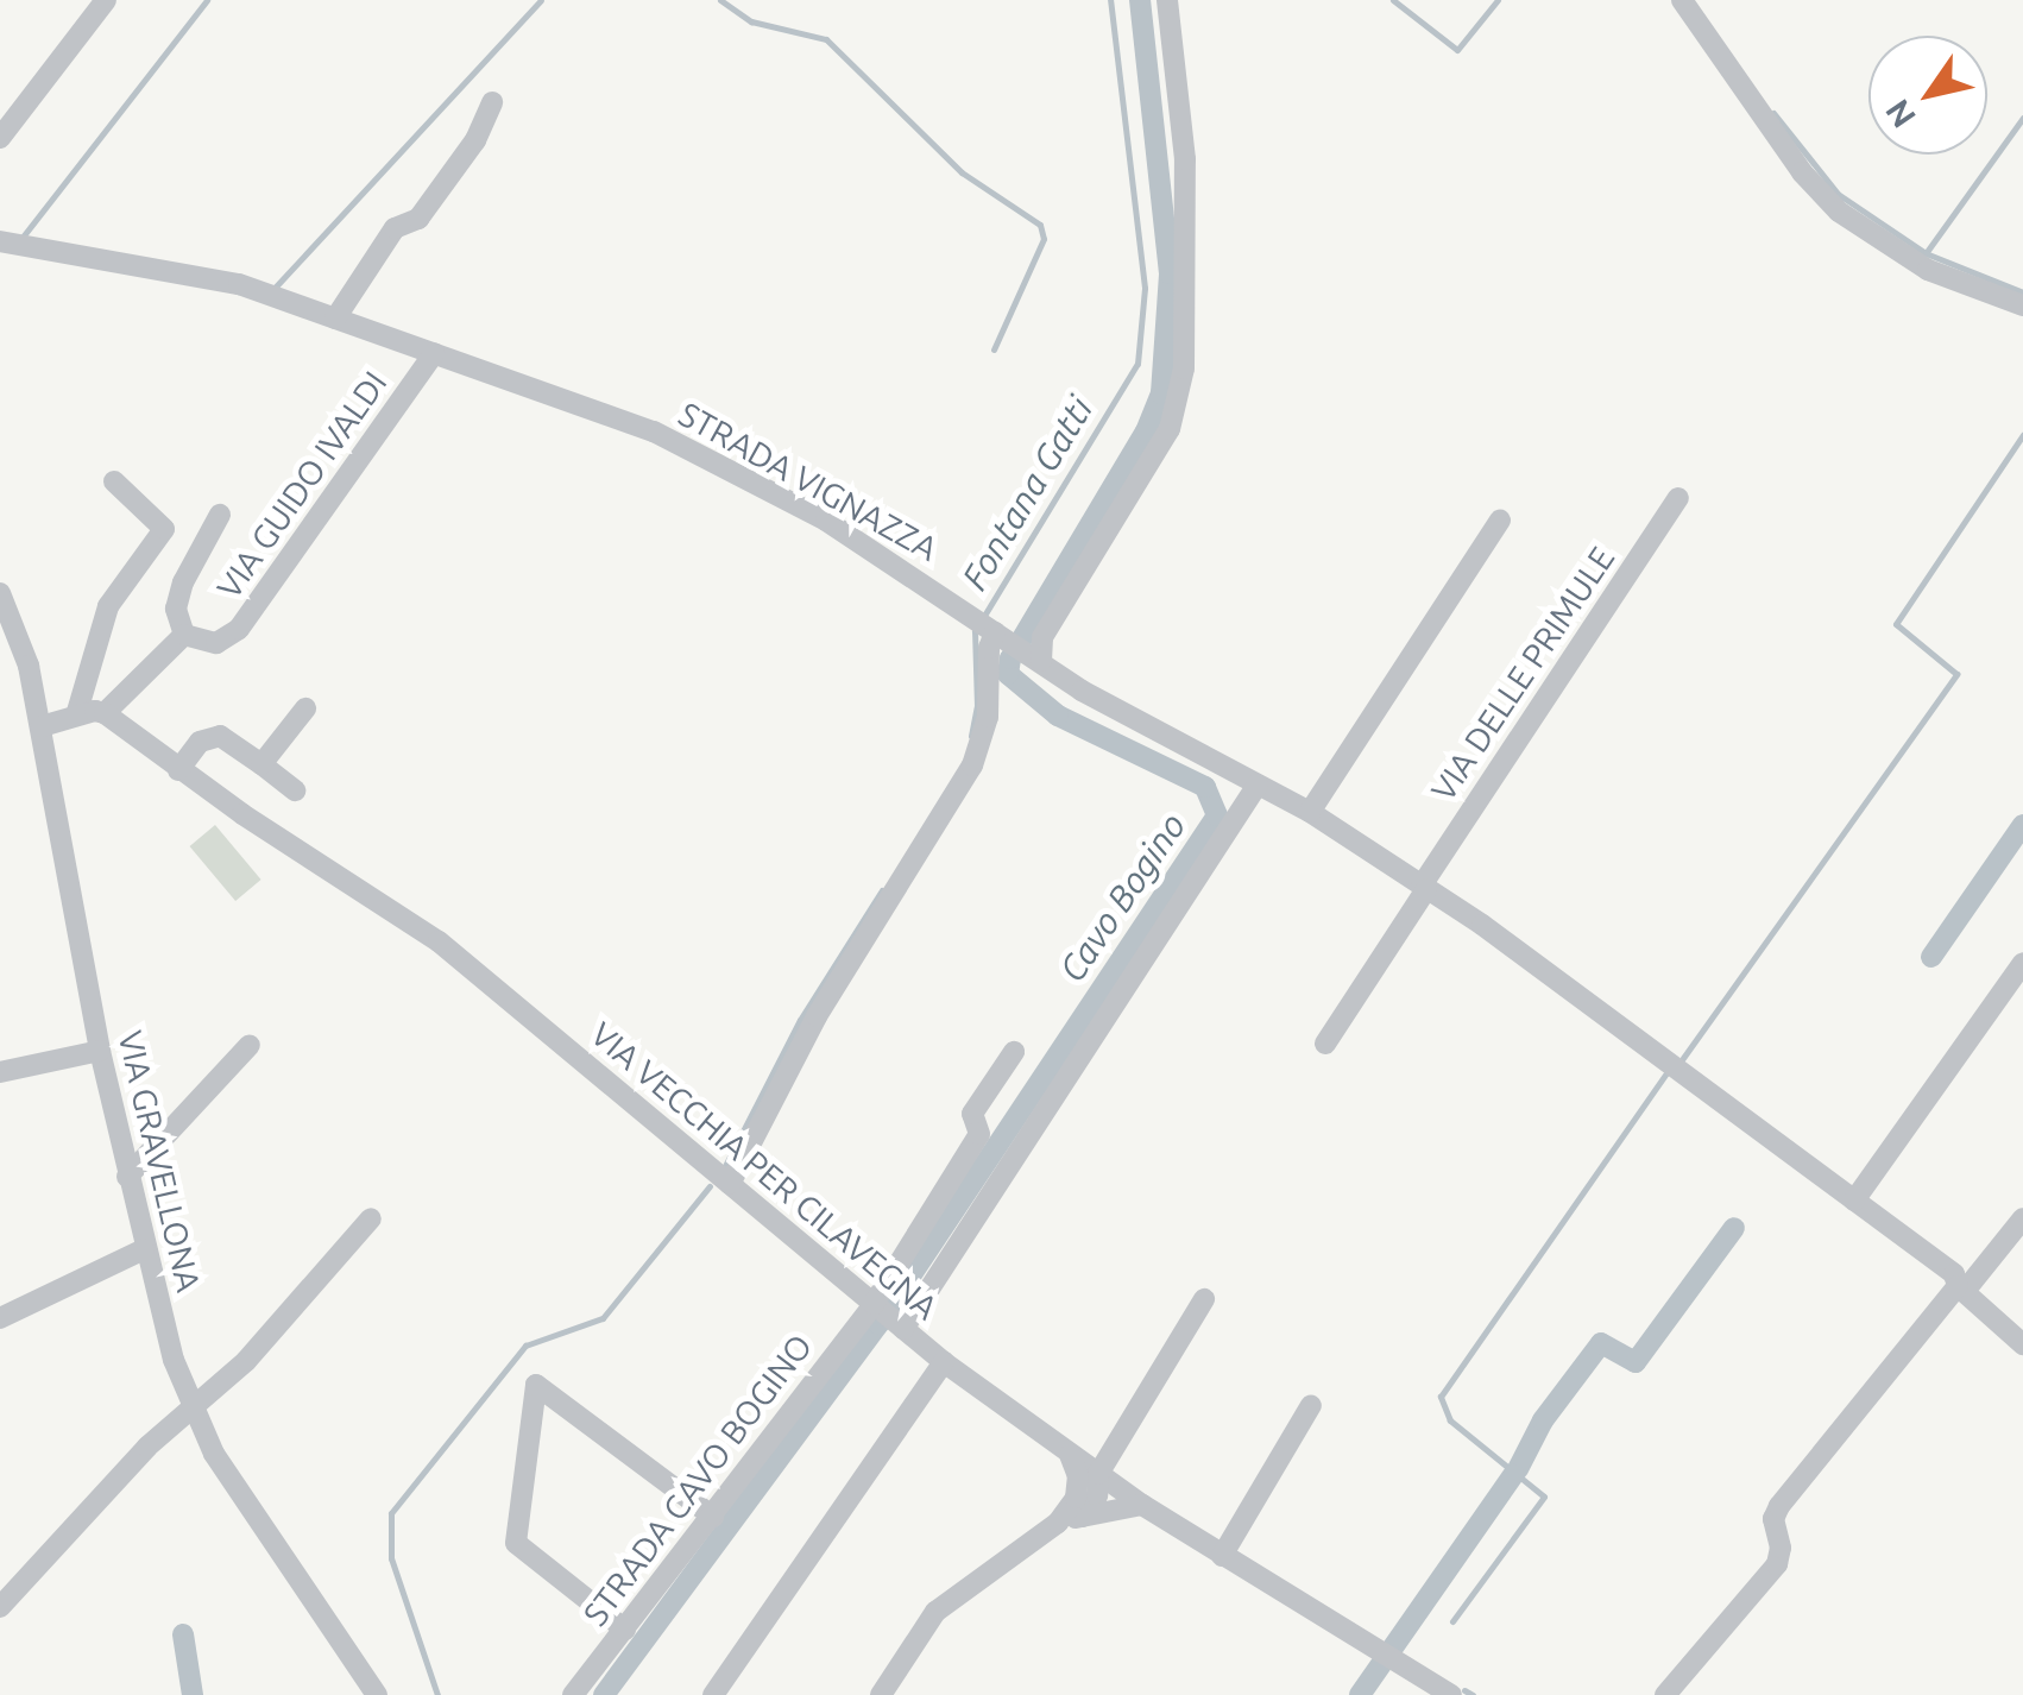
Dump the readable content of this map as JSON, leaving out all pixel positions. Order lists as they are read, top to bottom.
{
  "streets": {
    "street": [
      "STRADA VIGNAZZA",
      "VIA GUIDO IVALDI",
      "VIA DELLE PRIMULE",
      "VIA GRAVELLONA",
      "VIA VECCHIA PER CILAVEGNA",
      "STRADA CAVO BOGINO"
    ]
  },
  "crossings": [
    ["STRADA VIGNAZZA", "VIA GUIDO IVALDI"],
    ["STRADA VIGNAZZA", "VIA DELLE PRIMULE"],
    ["VIA VECCHIA PER CILAVEGNA", "STRADA CAVO BOGINO"]
  ],
  "water": ["Fontana Gatti", "Cavo Bogino"],
  "north": "bottom left"
}
